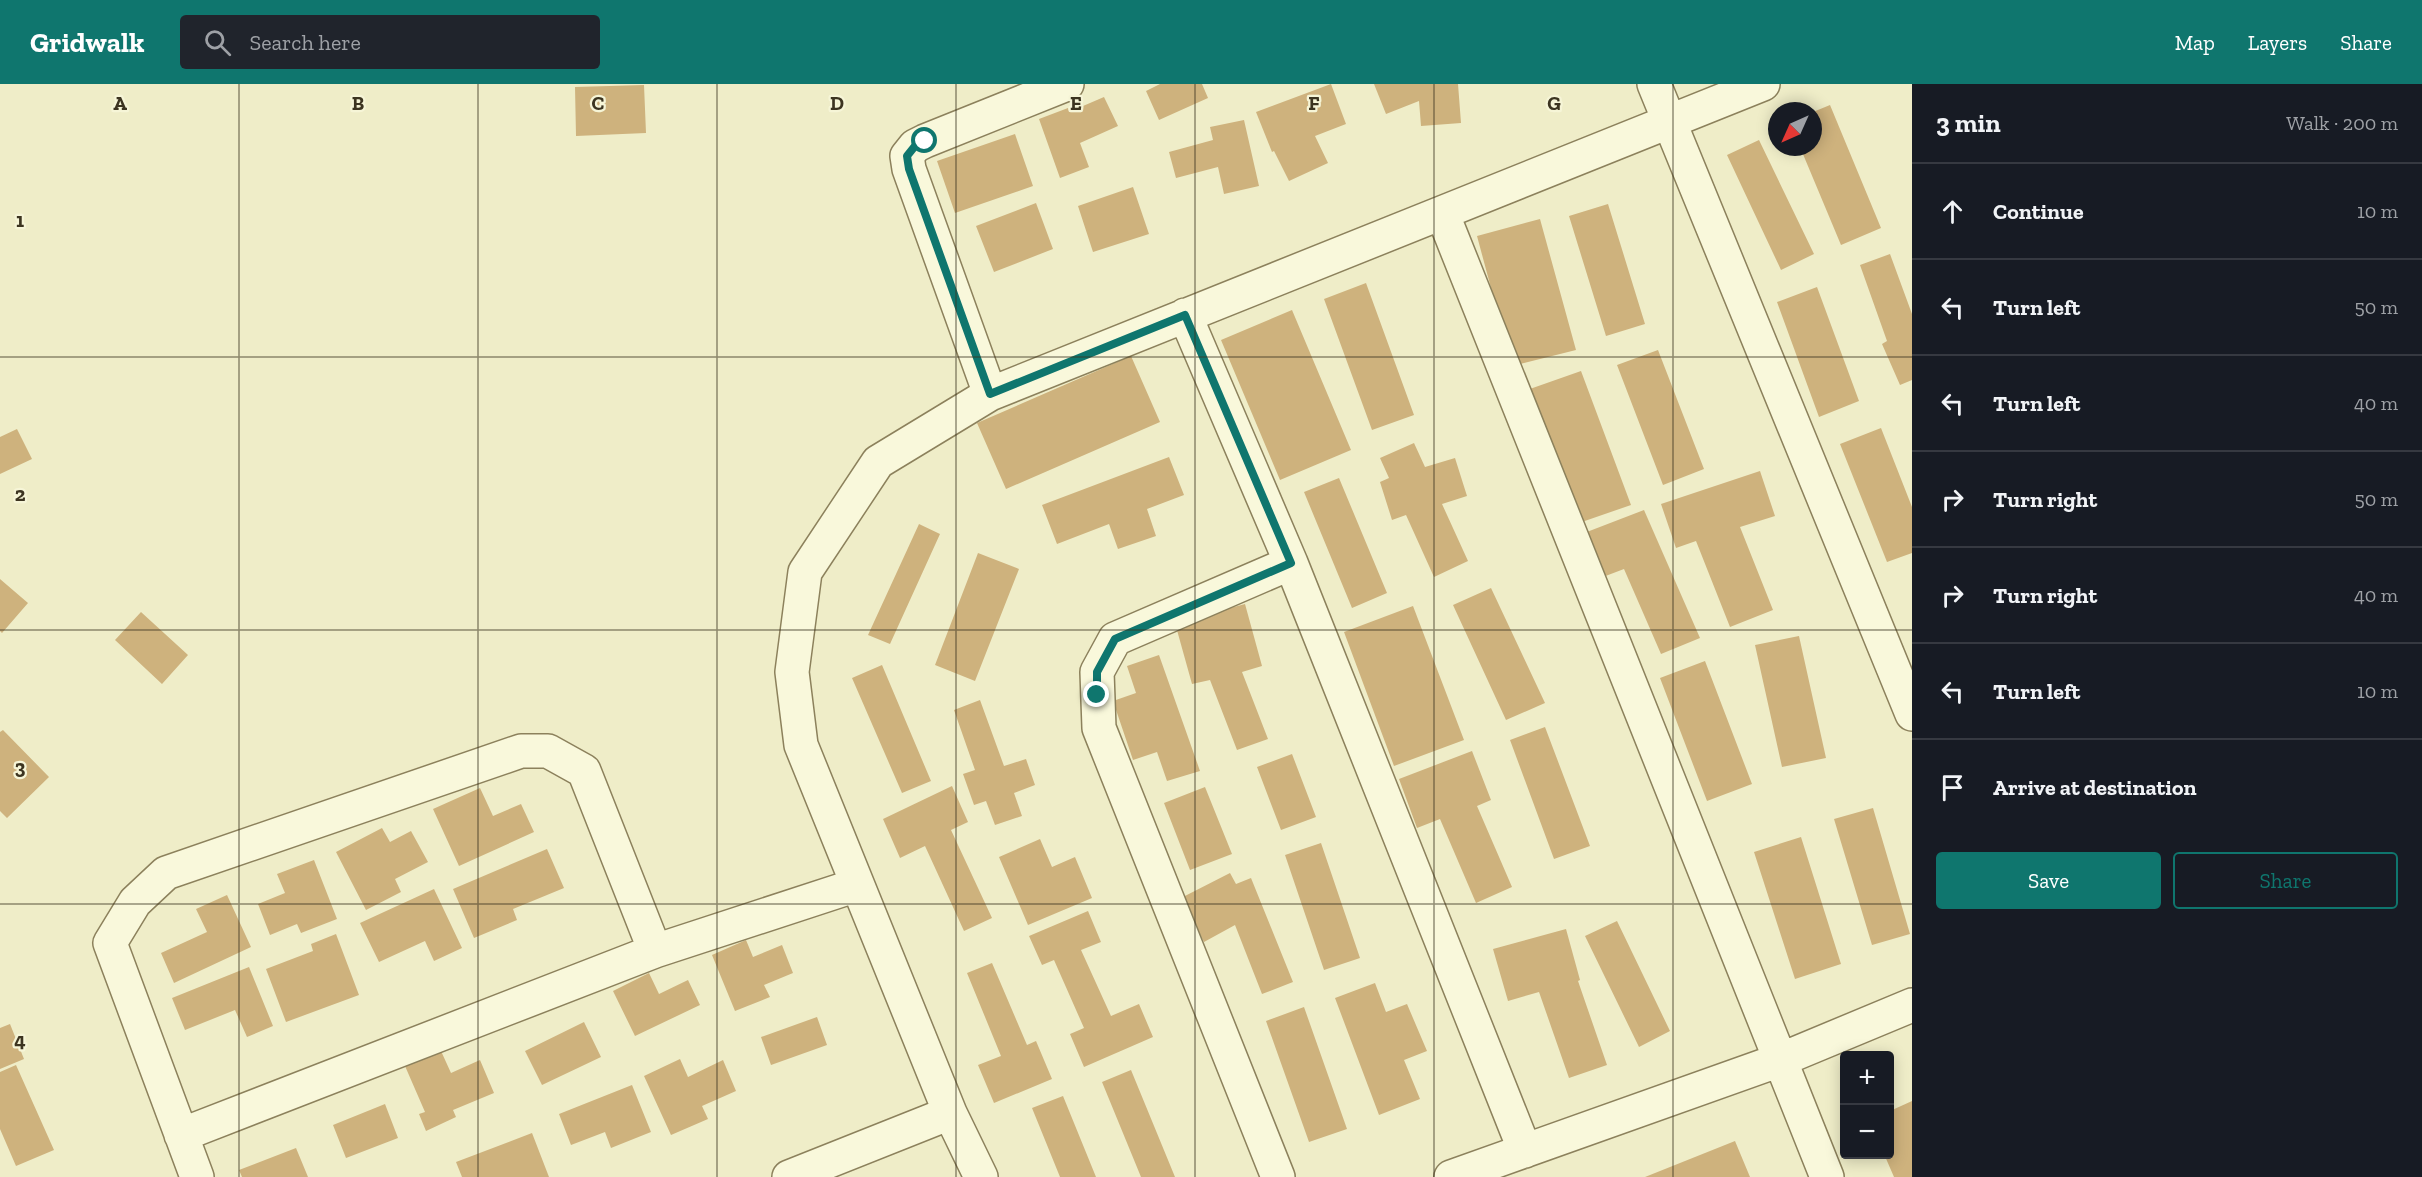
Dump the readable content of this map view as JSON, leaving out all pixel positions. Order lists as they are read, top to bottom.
{
  "north": "bottom left",
  "page": {
    "header": "Gridwalk",
    "search": "Search here",
    "nav": ["Map", "Layers", "Share"],
    "heading": ["3 min", "Walk · 200 m"],
    "list": [
      ["Continue", "10 m"],
      ["Turn left", "50 m"],
      ["Turn left", "40 m"],
      ["Turn right", "50 m"],
      ["Turn right", "40 m"],
      ["Turn left", "10 m"],
      "Arrive at destination"
    ],
    "buttons": ["Save", "Share"],
    "map_buttons": ["+", "−"]
  },
  "grid": {
    "columns": [
      "A",
      "B",
      "C",
      "D",
      "E",
      "F",
      "G"
    ],
    "rows": [
      "1",
      "2",
      "3",
      "4"
    ]
  }
}
